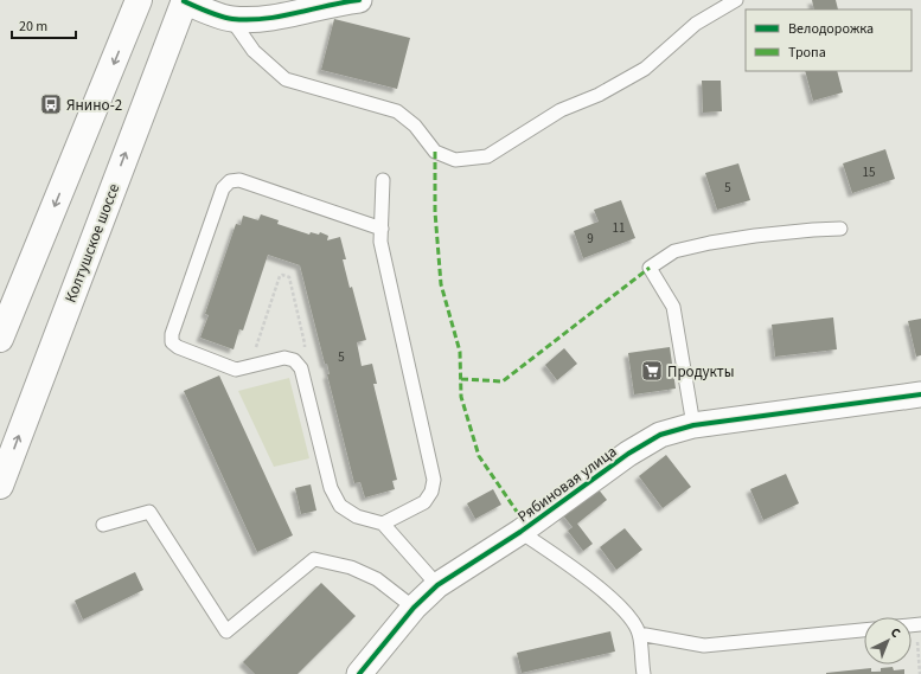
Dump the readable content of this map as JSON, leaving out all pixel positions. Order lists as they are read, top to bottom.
{
  "streets": {
    "main road": ["Колтушское шоссе"],
    "street": ["Рябиновая улица"]
  },
  "places": {
    "bus stop": ["Янино-2"],
    "supermarket": ["Продукты"]
  },
  "house_numbers": [
    "15",
    "5",
    "11",
    "9",
    "5"
  ],
  "legend": ["Велодорожка", "Тропа"],
  "scale_bar": "20 m",
  "north": "top right"
}
